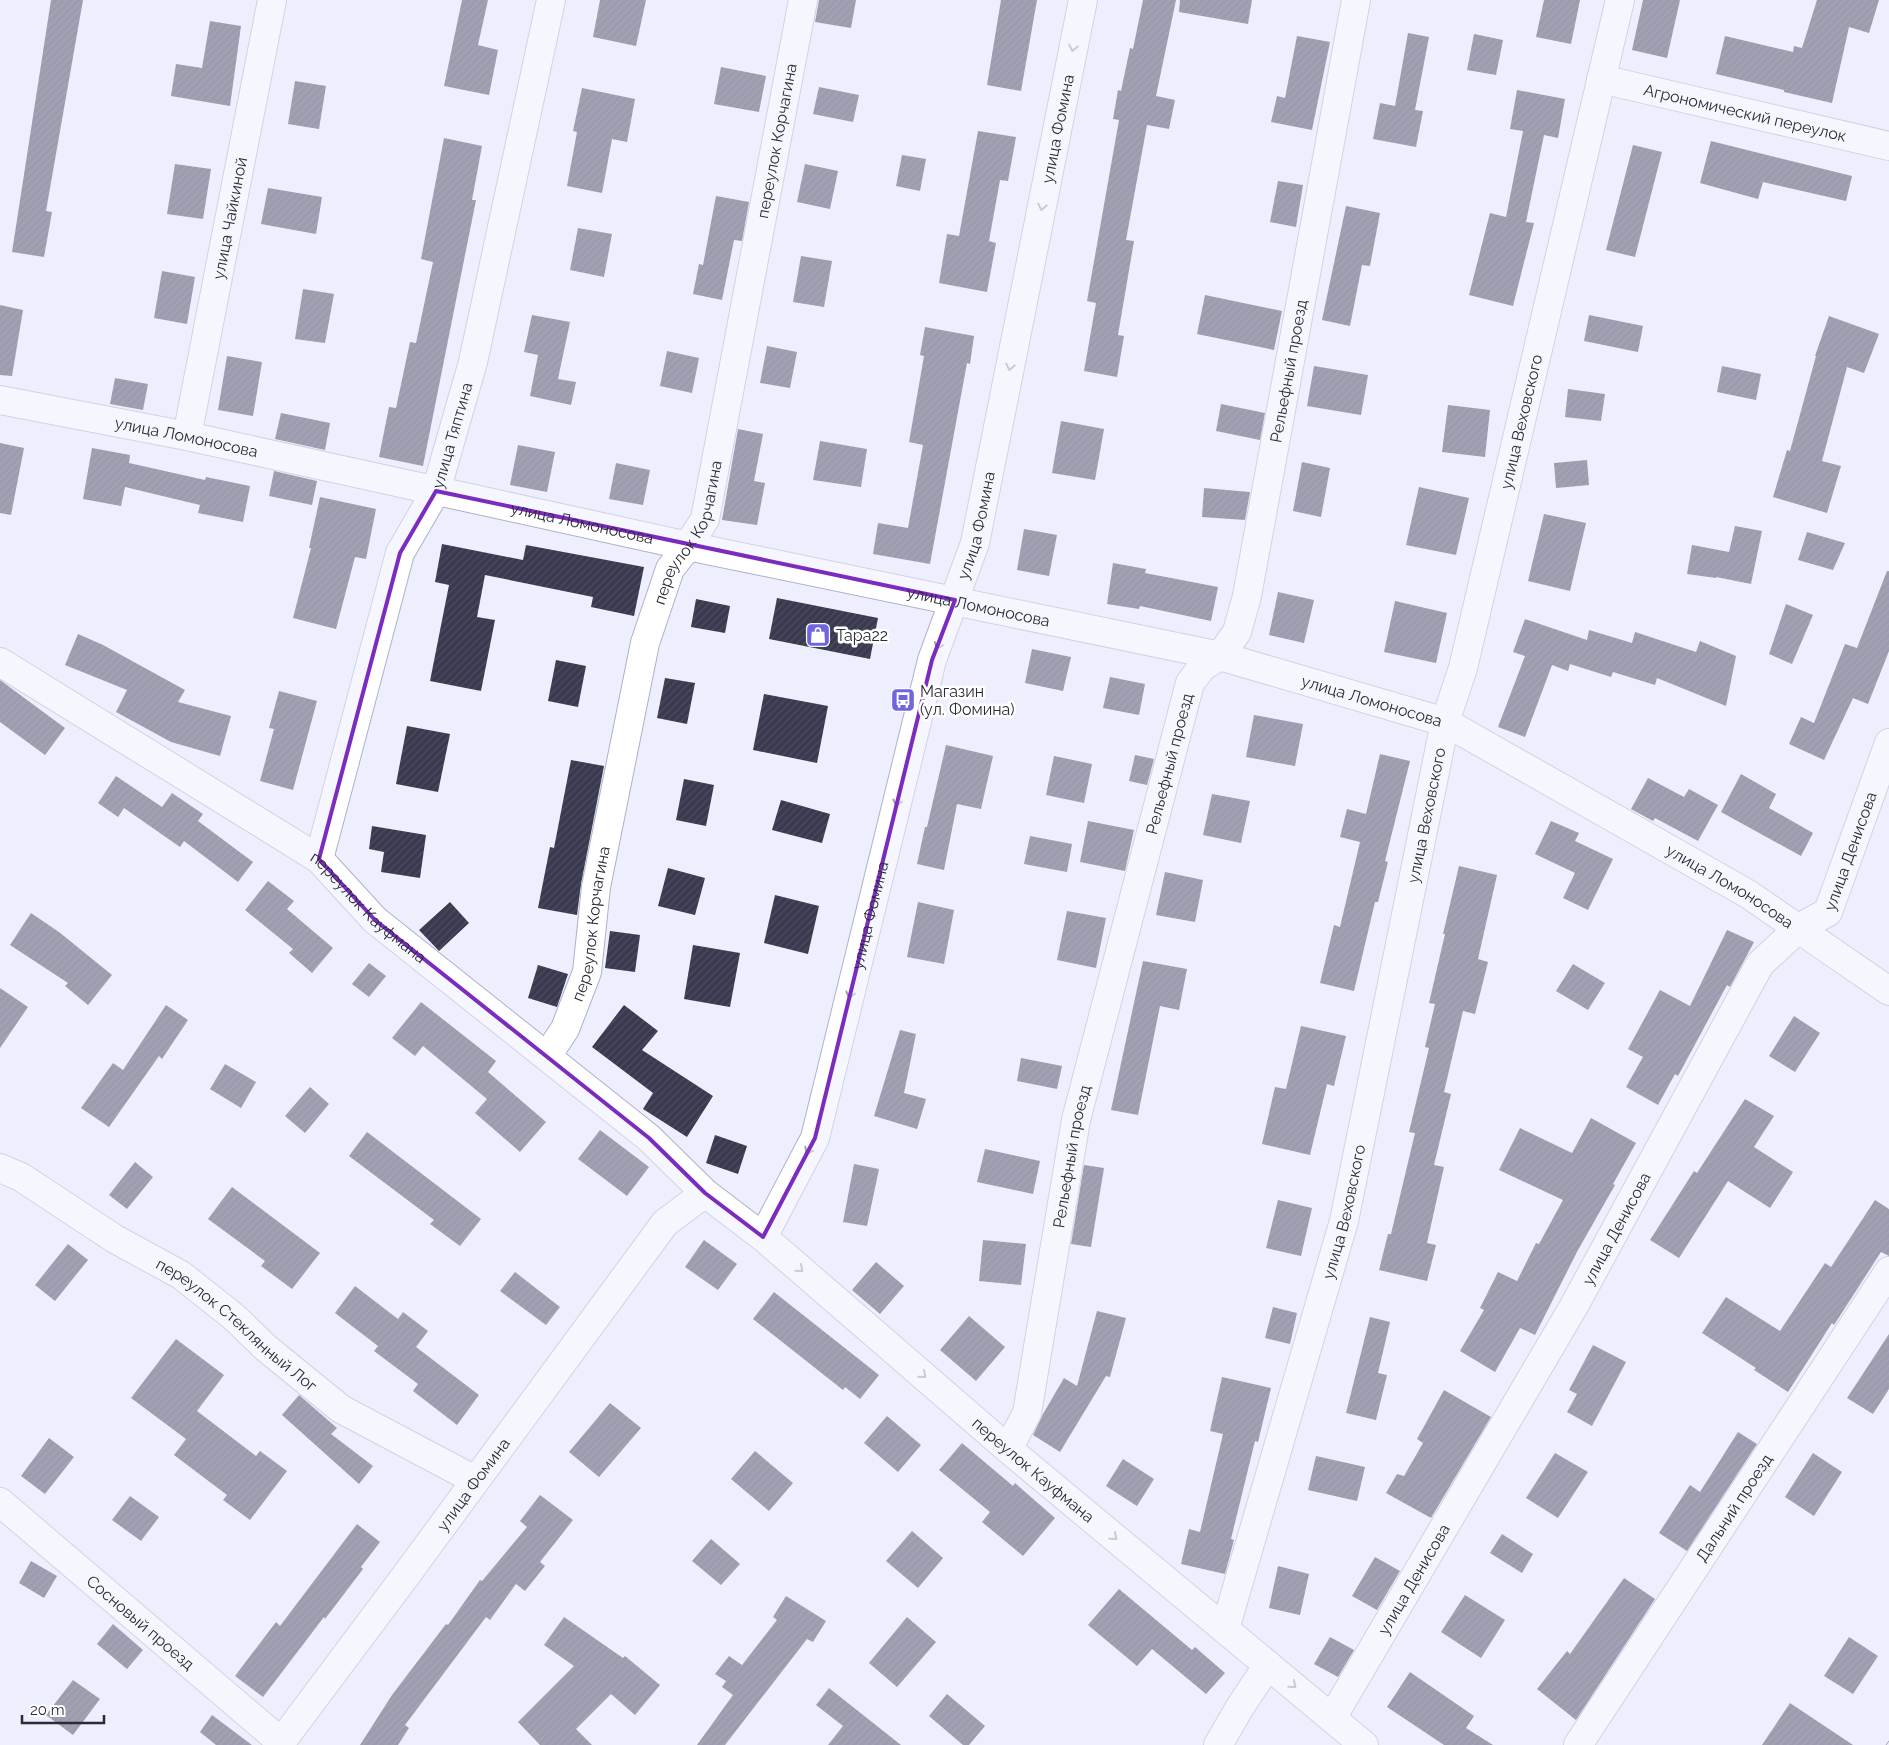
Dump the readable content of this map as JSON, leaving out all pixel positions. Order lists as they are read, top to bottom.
{
  "streets": {
    "street": [
      "Агрономический переулок",
      "улица Фомина",
      "переулок Корчагина",
      "улица Чайкиной",
      "Рельефный проезд",
      "улица Веховского",
      "улица Тяптина",
      "улица Ломоносова",
      "улица Денисова",
      "переулок Кауфмана",
      "переулок Стеклянный Лог",
      "Дальний проезд",
      "Сосновый проезд"
    ]
  },
  "crossings": [
    ["Агрономический переулок", "улица Веховского"],
    ["улица Фомина", "улица Ломоносова"],
    ["улица Фомина", "переулок Кауфмана"],
    ["улица Фомина", "переулок Стеклянный Лог"],
    ["улица Фомина", "Сосновый проезд"],
    ["переулок Корчагина", "улица Ломоносова"],
    ["переулок Корчагина", "переулок Кауфмана"],
    ["улица Чайкиной", "улица Ломоносова"],
    ["Рельефный проезд", "улица Ломоносова"],
    ["Рельефный проезд", "переулок Кауфмана"],
    ["улица Веховского", "улица Ломоносова"],
    ["улица Веховского", "переулок Кауфмана"],
    ["улица Тяптина", "улица Ломоносова"],
    ["улица Тяптина", "переулок Кауфмана"],
    ["улица Ломоносова", "улица Денисова"],
    ["улица Денисова", "переулок Кауфмана"]
  ],
  "one_way": ["улица Фомина", "переулок Кауфмана"],
  "places": {
    "shop": ["Тара22"],
    "bus stop": ["Магазин (ул. Фомина)"]
  },
  "scale_bar": "20 m"
}
